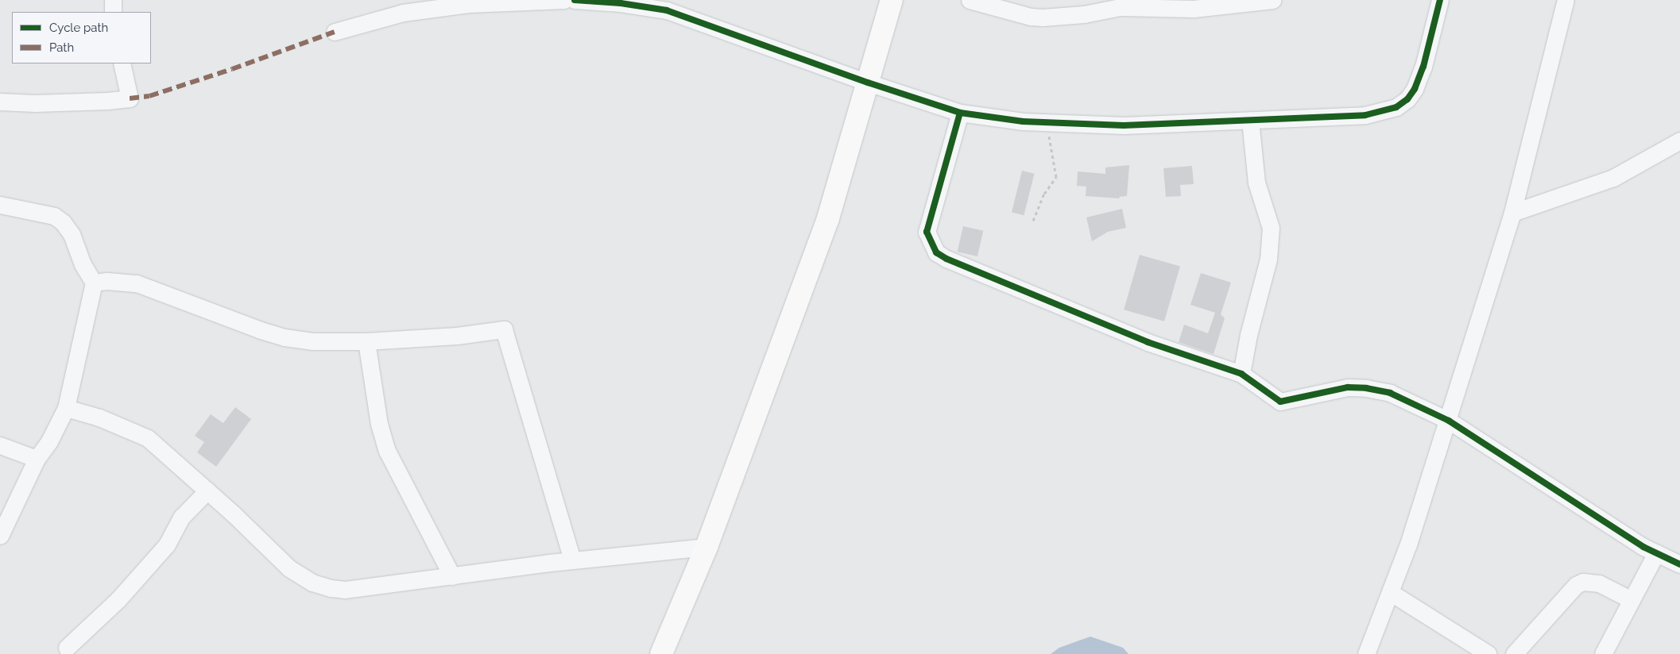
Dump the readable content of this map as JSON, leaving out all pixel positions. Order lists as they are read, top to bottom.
{
  "legend": ["Cycle path", "Path"]
}
